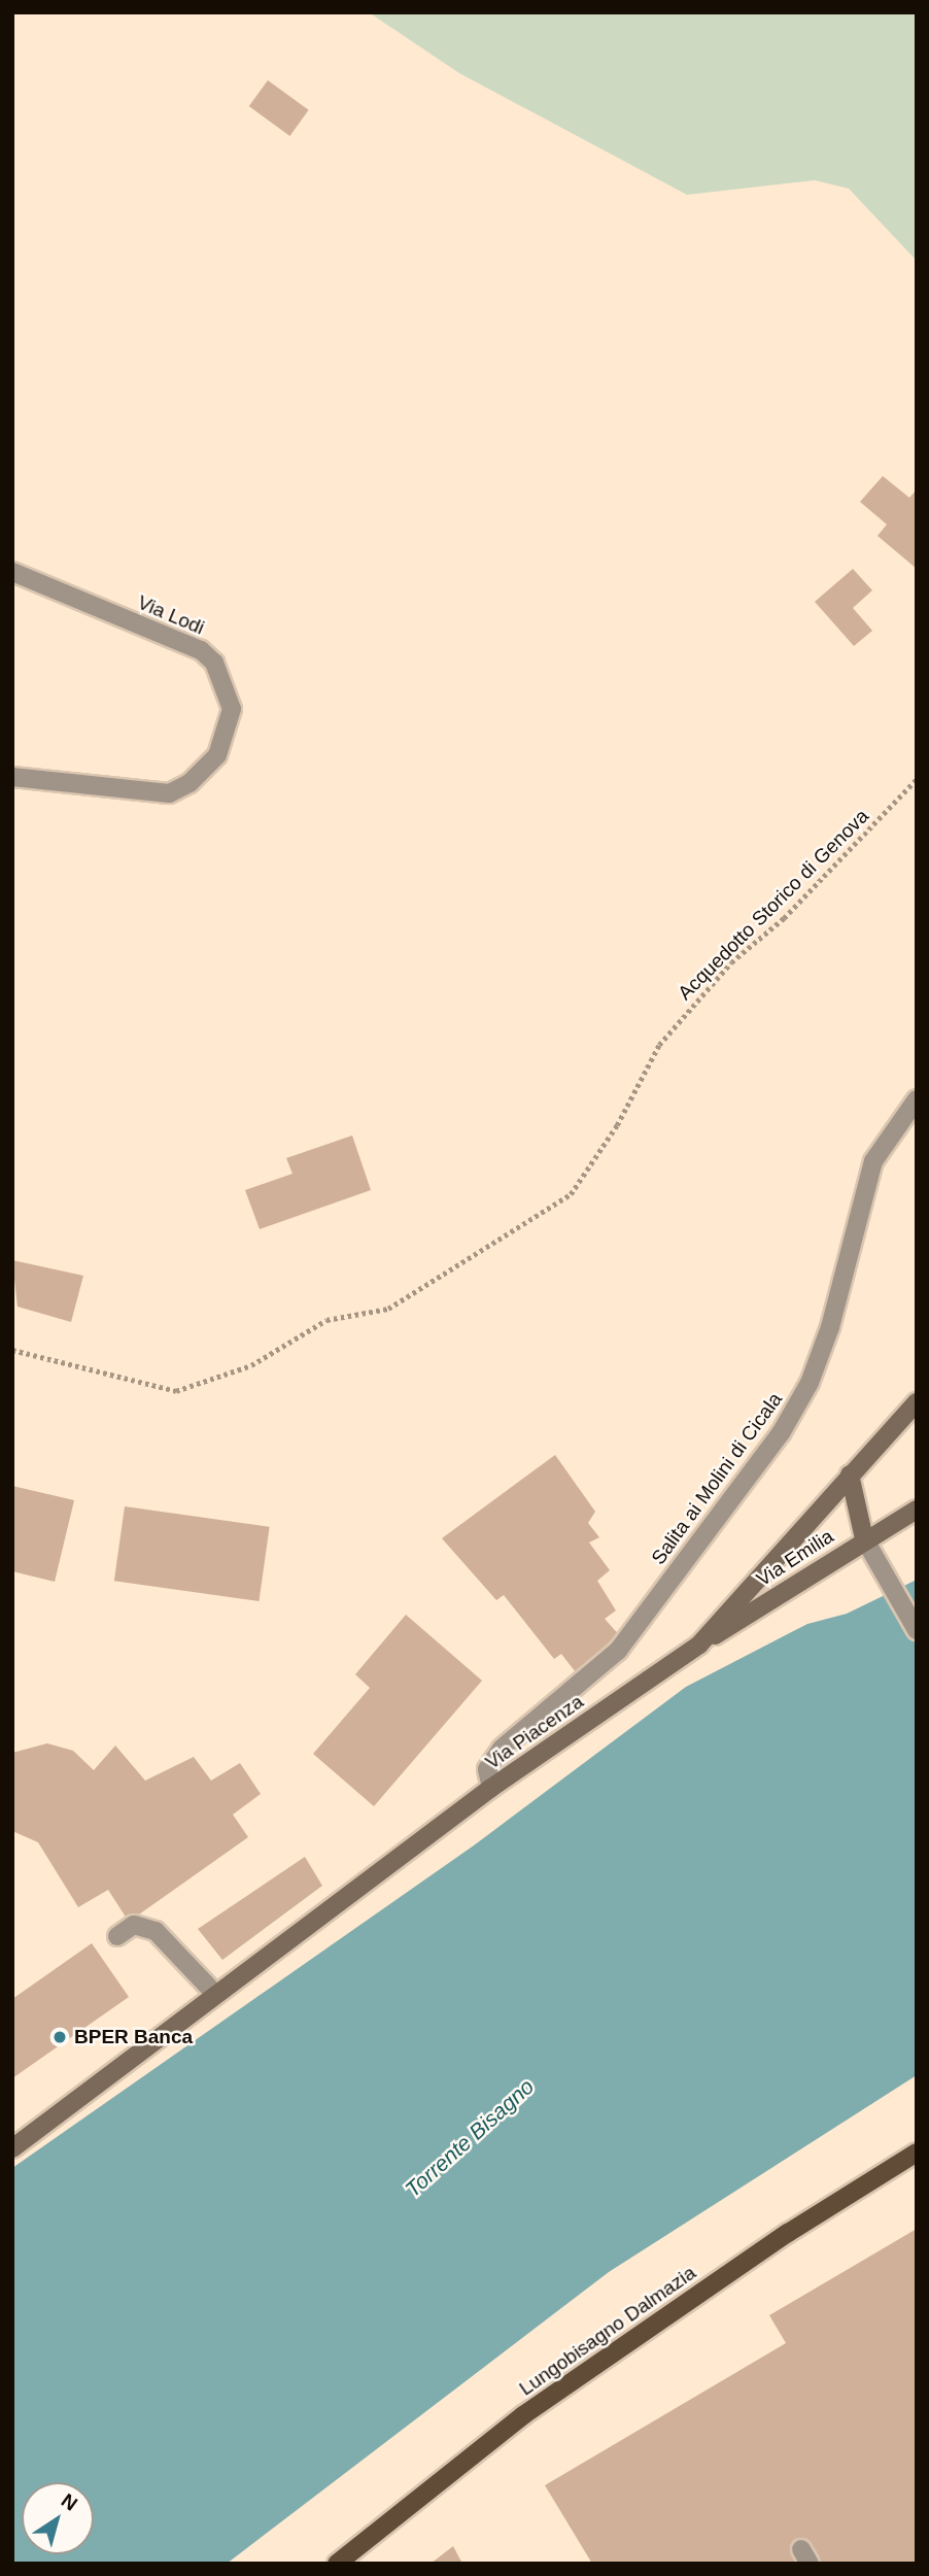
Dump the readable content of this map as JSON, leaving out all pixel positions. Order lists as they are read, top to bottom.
{
  "streets": {
    "main road": ["Via Emilia", "Via Piacenza", "Lungobisagno Dalmazia"],
    "street": ["Via Lodi", "Salita ai Molini di Cicala"],
    "path": ["Acquedotto Storico di Genova"]
  },
  "crossings": [
    ["Salita ai Molini di Cicala", "Via Piacenza"],
    ["Via Emilia", "Via Piacenza"]
  ],
  "water": ["Torrente Bisagno"],
  "places": ["BPER Banca"],
  "north": "top right"
}
